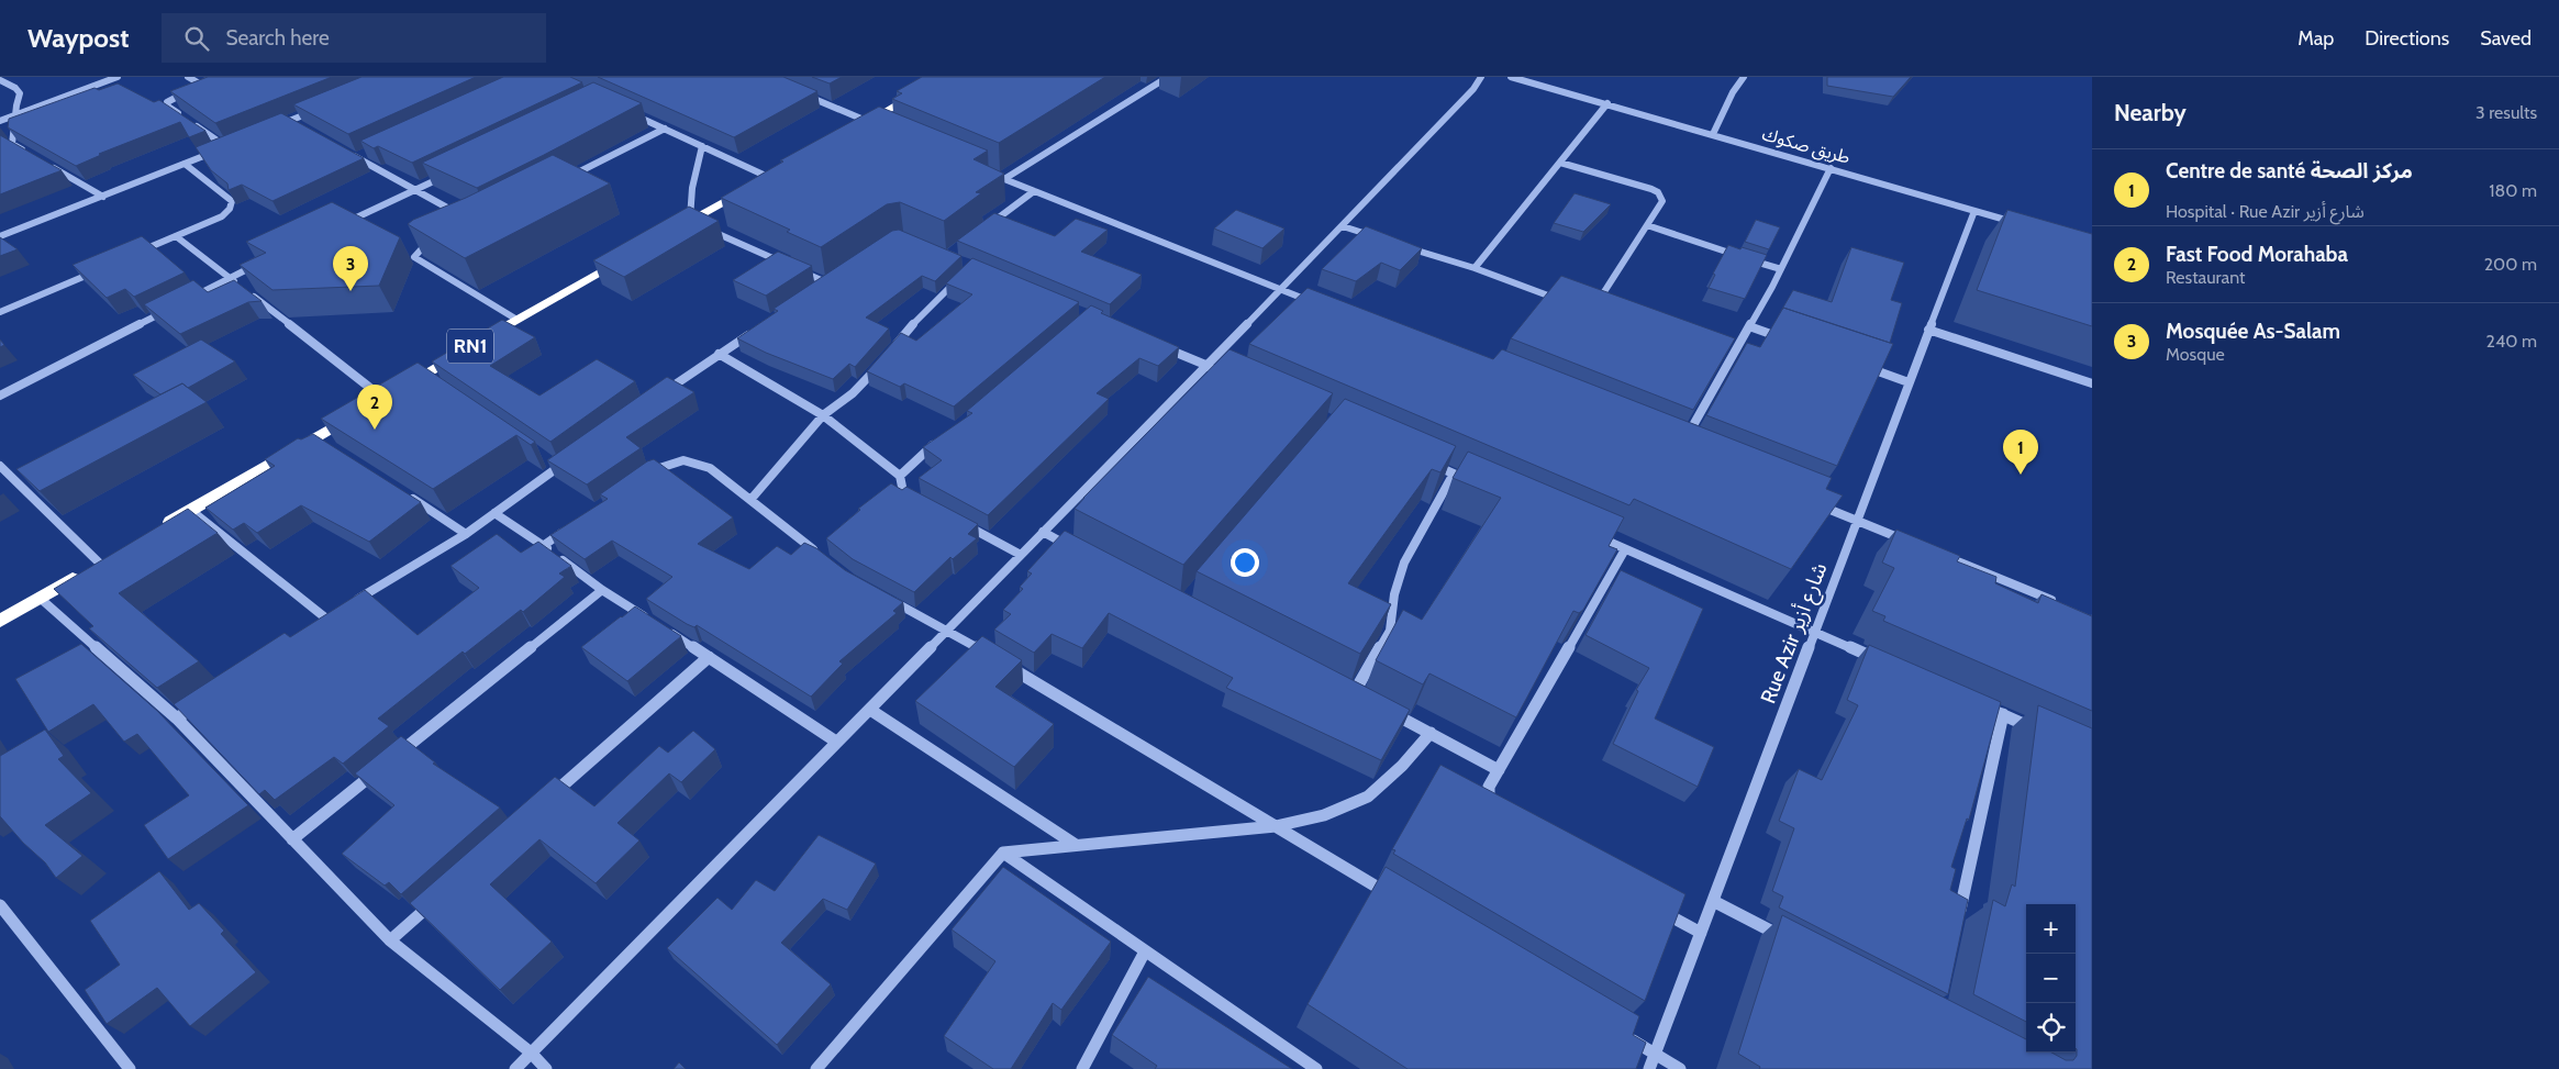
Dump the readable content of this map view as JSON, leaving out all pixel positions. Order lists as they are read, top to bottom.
{
  "streets": {
    "highway": ["RN1"],
    "street": ["طريق صكوك", "Rue Azir شارع أزير"]
  },
  "crossings": [
    ["طريق صكوك", "Rue Azir شارع أزير"]
  ],
  "page": {
    "header": "Waypost",
    "search": "Search here",
    "nav": ["Map", "Directions", "Saved"],
    "heading": ["Nearby", "3 results"],
    "list": [
      {
        "mark": "1",
        "name": "Centre de santé مركز الصحة",
        "note": "Hospital · Rue Azir شارع أزير",
        "value": "180 m"
      },
      {
        "mark": "2",
        "name": "Fast Food Morahaba",
        "note": "Restaurant",
        "value": "200 m"
      },
      {
        "mark": "3",
        "name": "Mosquée As-Salam",
        "note": "Mosque",
        "value": "240 m"
      }
    ],
    "pins": ["3", "2", "1"],
    "map_buttons": ["+", "−"]
  }
}
